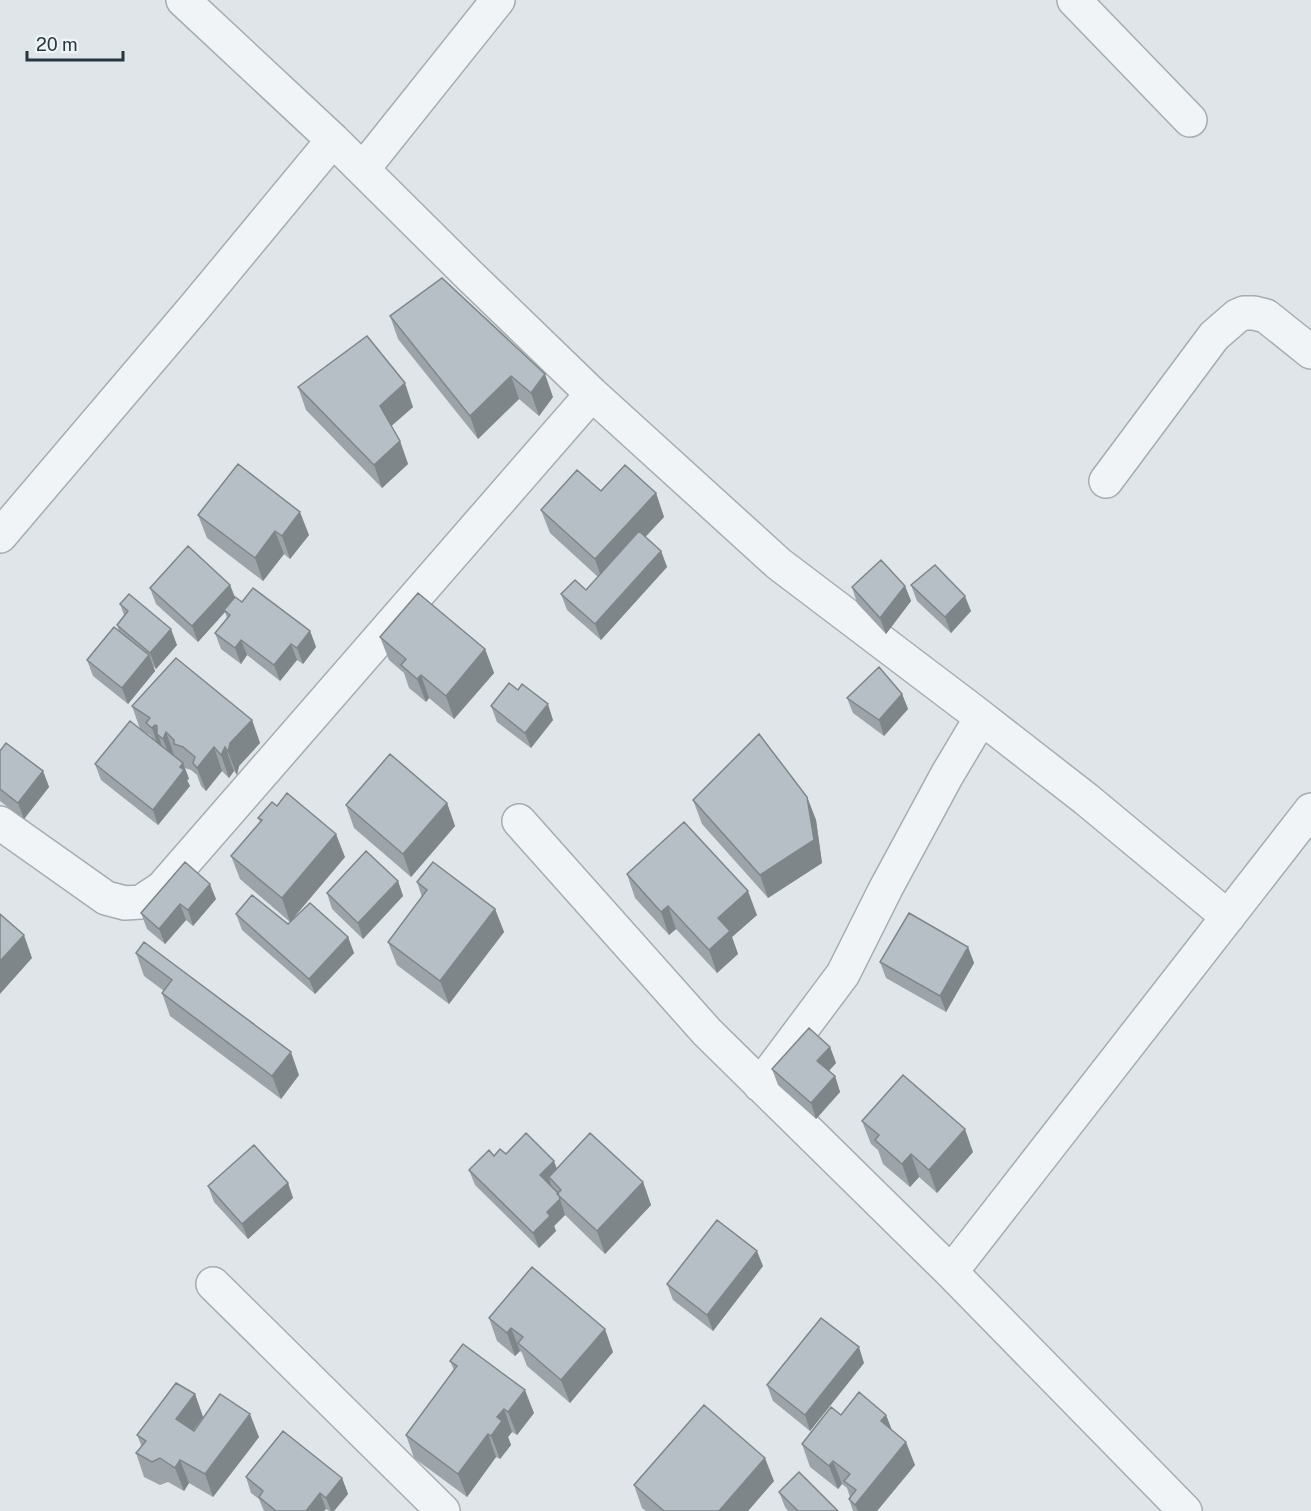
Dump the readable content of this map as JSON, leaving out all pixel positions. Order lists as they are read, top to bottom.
{
  "scale_bar": "20 m"
}
